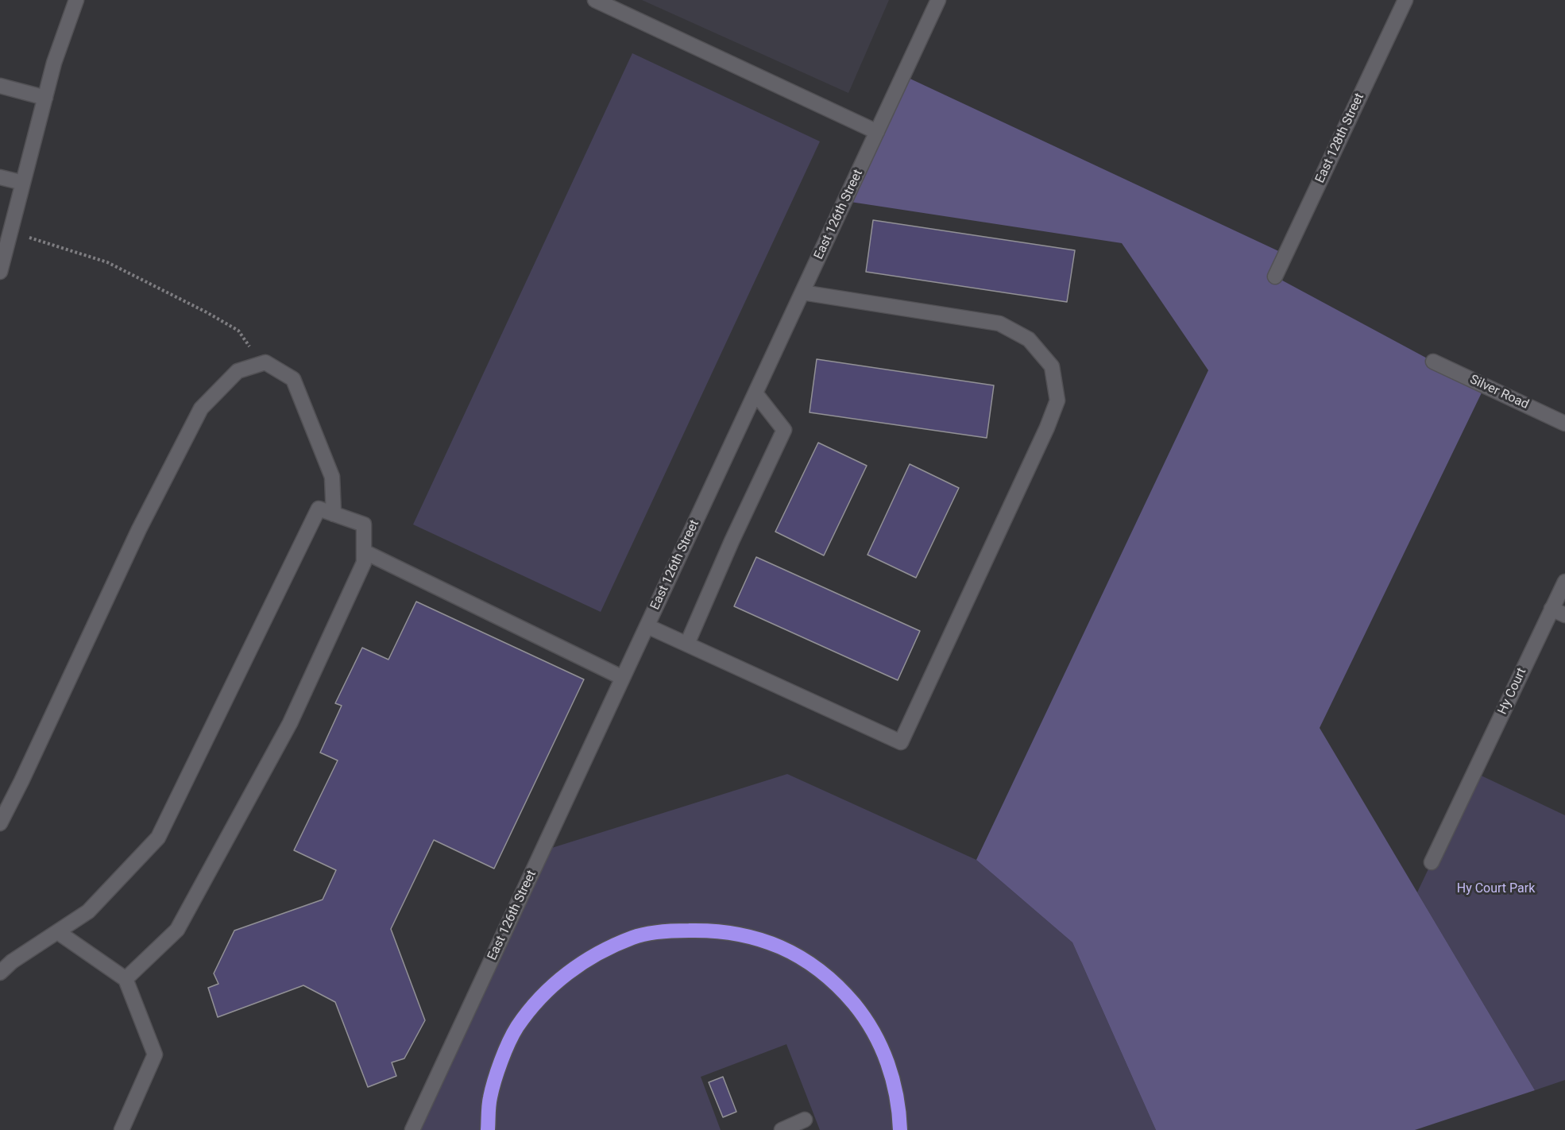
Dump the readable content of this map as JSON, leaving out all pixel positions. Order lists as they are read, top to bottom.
{
  "streets": {
    "street": [
      "East 128th Street",
      "East 126th Street",
      "Silver Road",
      "Hy Court"
    ]
  },
  "parks": ["Hy Court Park"]
}
